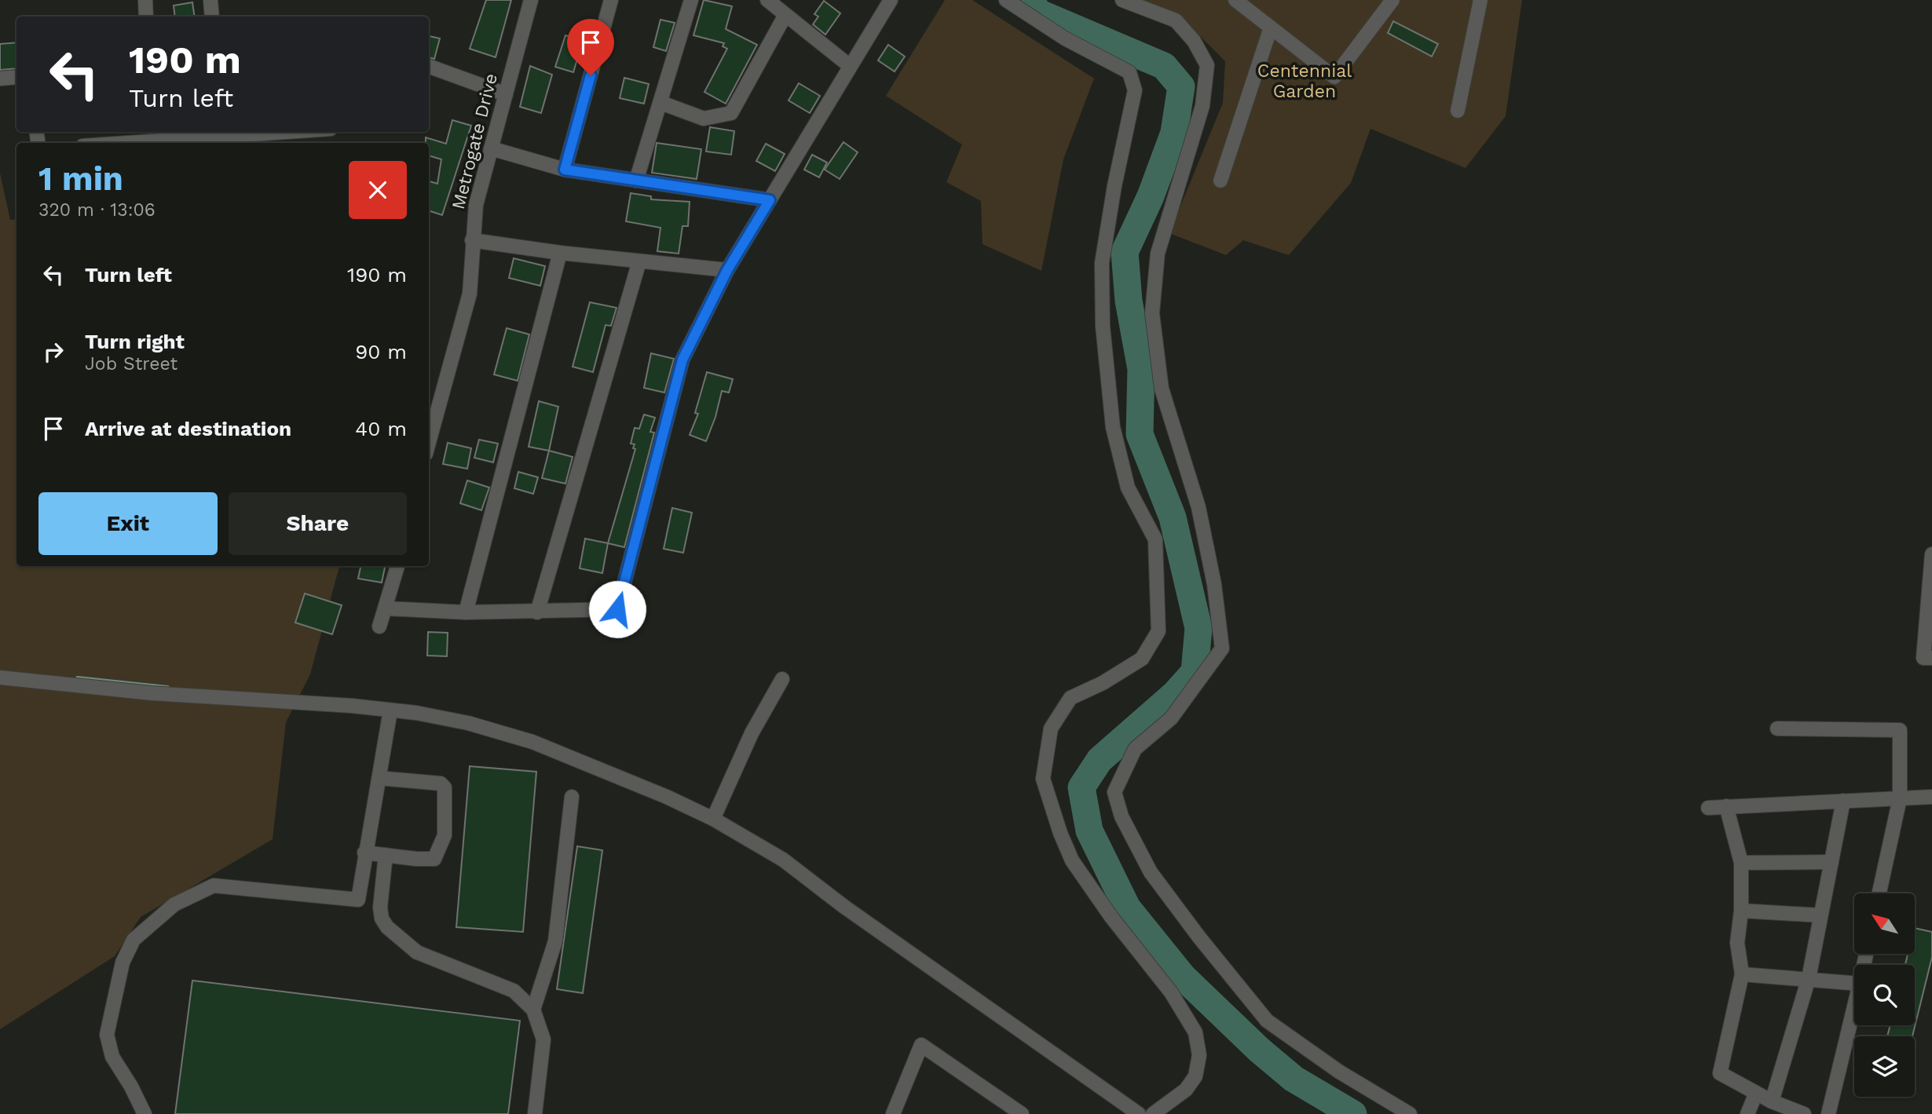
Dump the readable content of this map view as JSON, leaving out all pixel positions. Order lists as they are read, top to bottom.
{
  "streets": {
    "street": ["Metrogate Drive"]
  },
  "parks": ["Centennial Garden"],
  "north": "top left",
  "page": {
    "turn": ["190 m", "Turn left"],
    "heading": ["1 min", "320 m · 13:06"],
    "list": [
      {
        "name": "Turn left",
        "value": "190 m"
      },
      {
        "name": "Turn right",
        "note": "Job Street",
        "value": "90 m"
      },
      {
        "name": "Arrive at destination",
        "value": "40 m"
      }
    ],
    "buttons": ["Exit", "Share"]
  }
}
